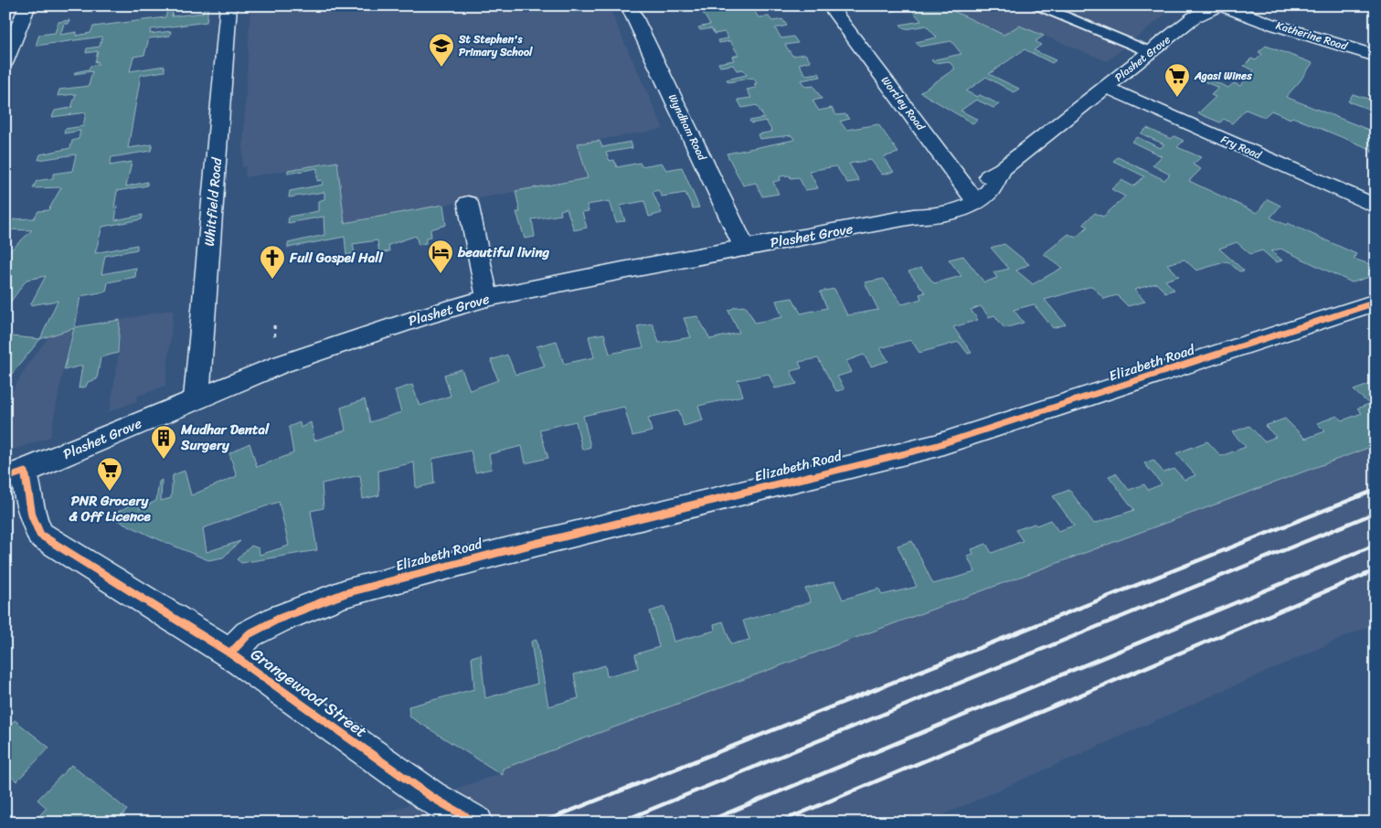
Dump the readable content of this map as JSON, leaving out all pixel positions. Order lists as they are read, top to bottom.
{
  "streets": {
    "street": [
      "Katherine Road",
      "Plashet Grove",
      "Wortley Road",
      "Wyndham Road",
      "Fry Road",
      "Whitfield Road",
      "Elizabeth Road",
      "Grangewood Street"
    ]
  },
  "crossings": [
    ["Katherine Road", "Plashet Grove"],
    ["Plashet Grove", "Wortley Road"],
    ["Plashet Grove", "Wyndham Road"],
    ["Plashet Grove", "Fry Road"],
    ["Plashet Grove", "Whitfield Road"],
    ["Plashet Grove", "Grangewood Street"],
    ["Elizabeth Road", "Grangewood Street"]
  ],
  "places": {
    "school or university": ["St Stephen's Primary School"],
    "supermarket": ["Agasi Wines", "PNR Grocery & Off Licence"],
    "hotel": ["beautiful living"],
    "church": ["Full Gospel Hall"],
    "building": ["Mudhar Dental Surgery"]
  }
}
